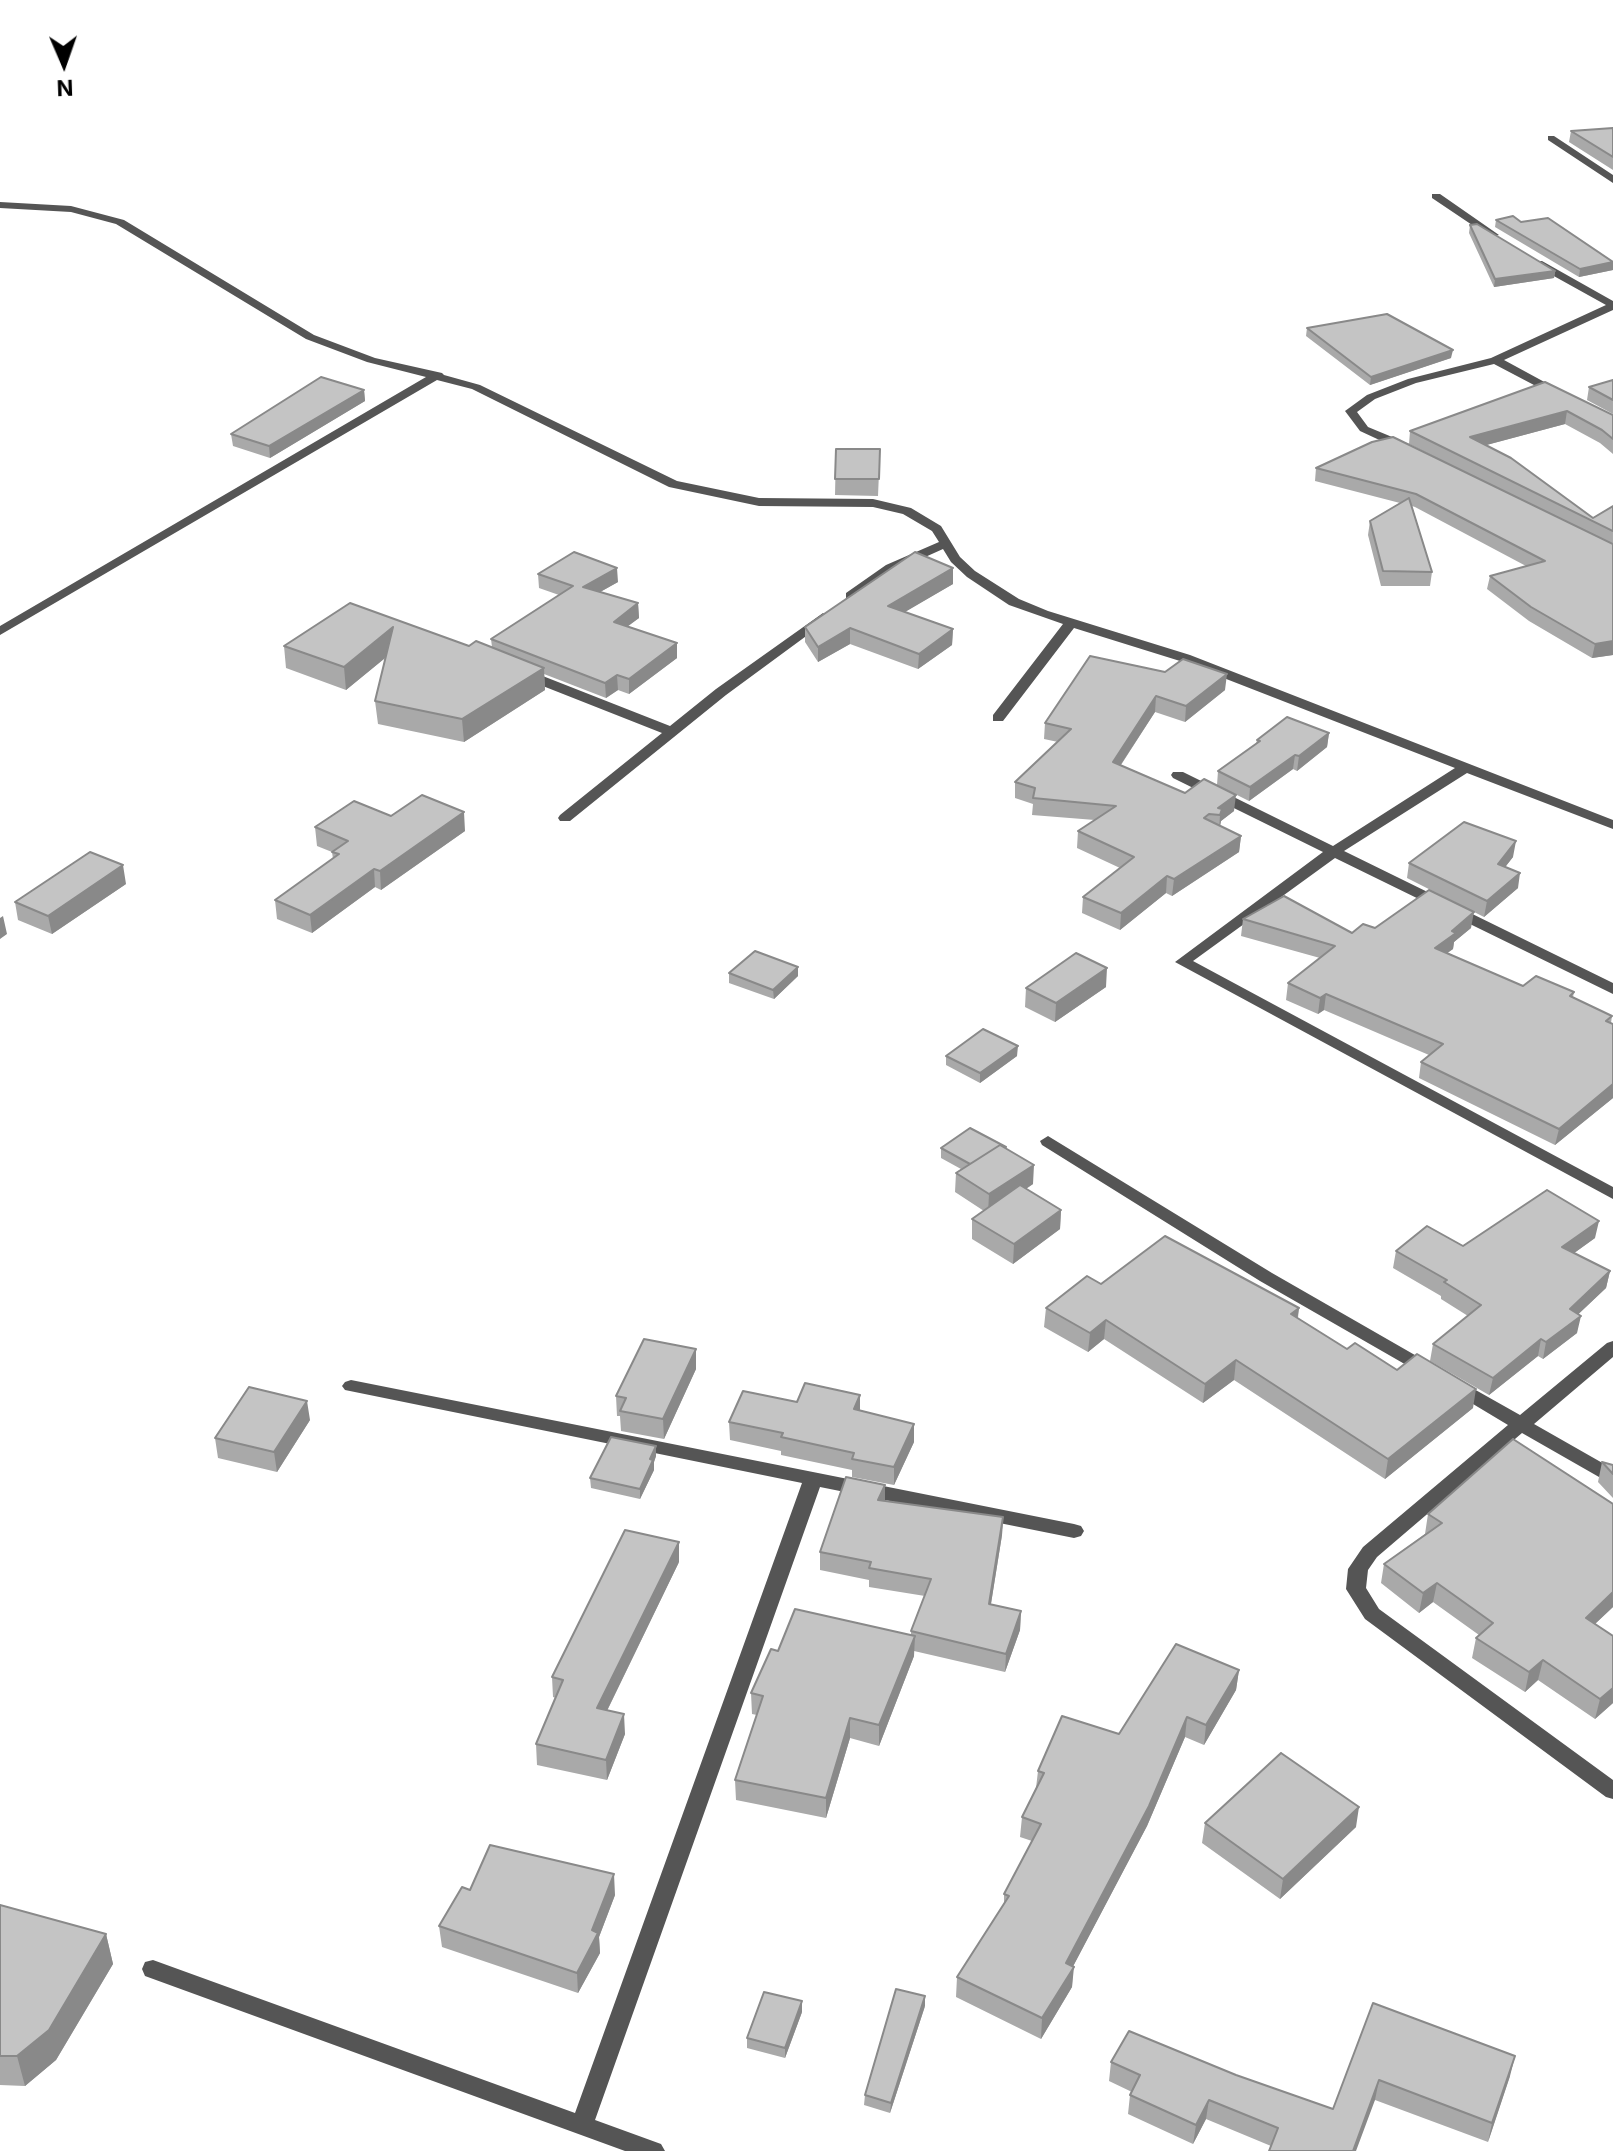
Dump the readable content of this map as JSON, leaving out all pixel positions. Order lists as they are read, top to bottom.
{
  "north": "bottom"
}
